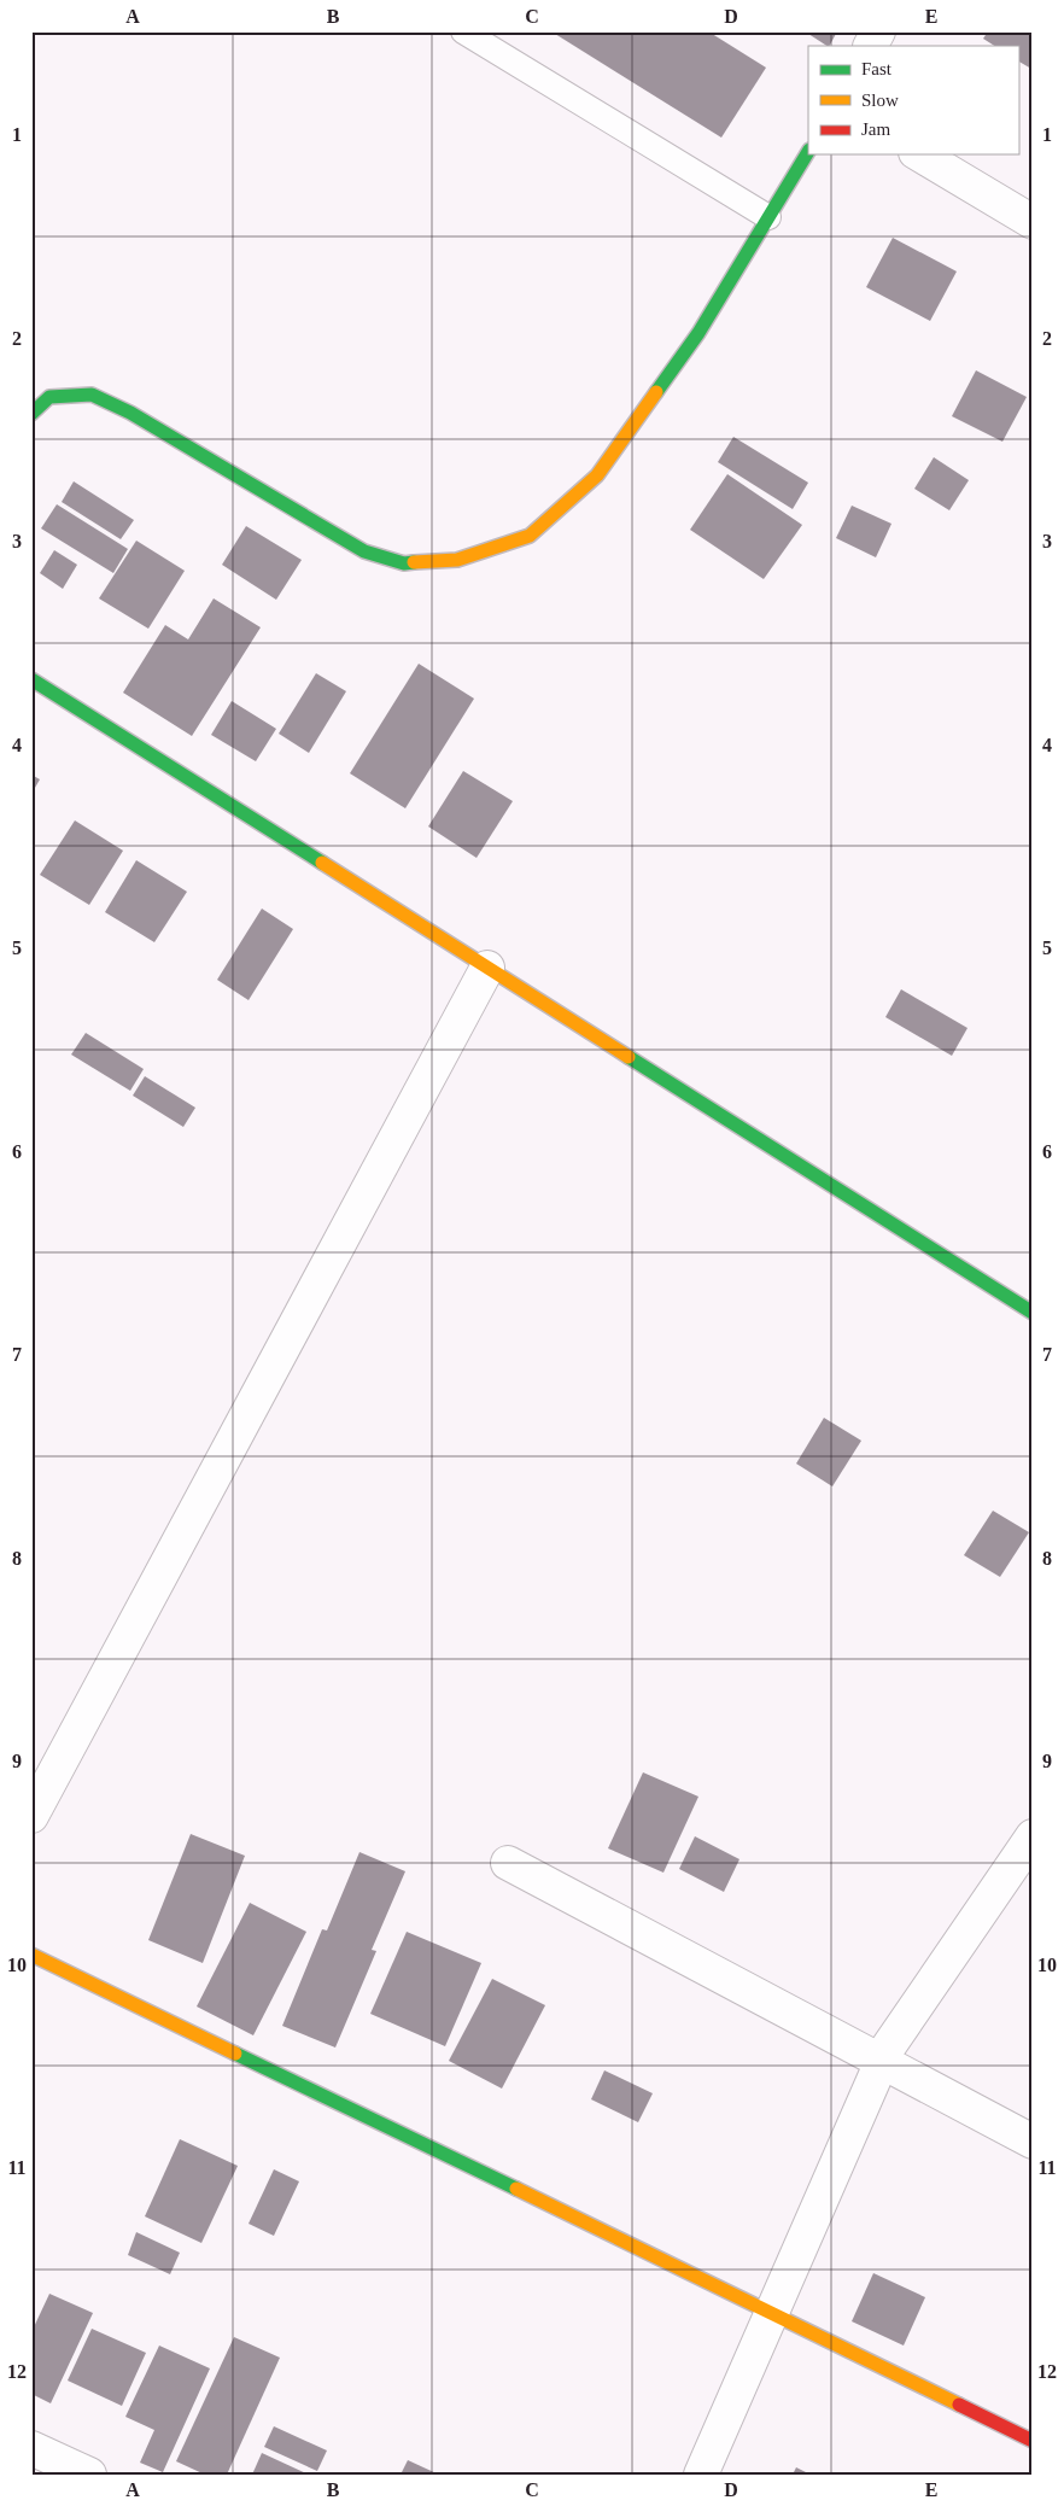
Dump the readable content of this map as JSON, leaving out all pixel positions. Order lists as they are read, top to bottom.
{
  "legend": ["Fast", "Slow", "Jam"],
  "grid": {
    "columns": [
      "A",
      "B",
      "C",
      "D",
      "E"
    ],
    "rows": [
      "1",
      "2",
      "3",
      "4",
      "5",
      "6",
      "7",
      "8",
      "9",
      "10",
      "11",
      "12"
    ]
  }
}
